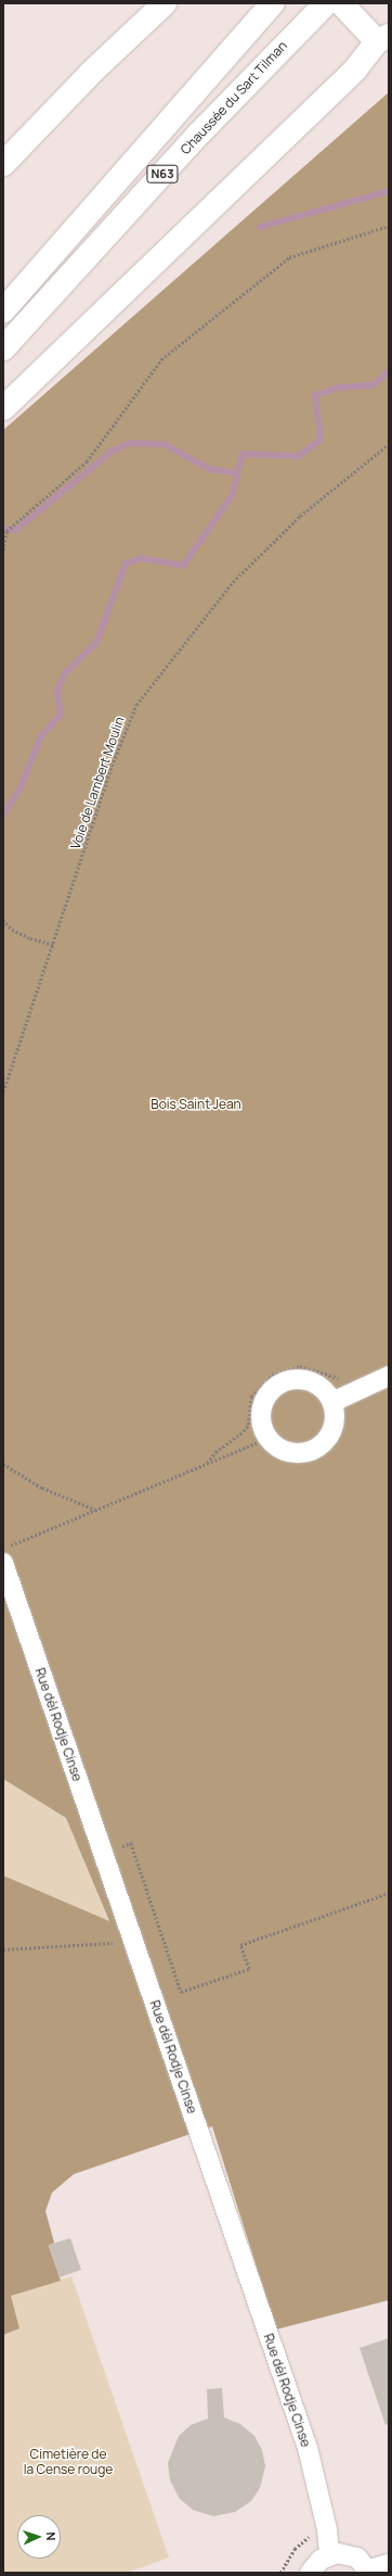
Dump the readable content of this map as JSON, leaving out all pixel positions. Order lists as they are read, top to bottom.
{
  "streets": {
    "main road": ["Chaussée du Sart Tilman", "N63"],
    "street": ["Rue dèl Rodje Cinse"],
    "path": ["Voie de Lambert Moulin"]
  },
  "parks": ["Bois Saint Jean", "Cimetière de la Cense rouge"],
  "north": "right"
}
